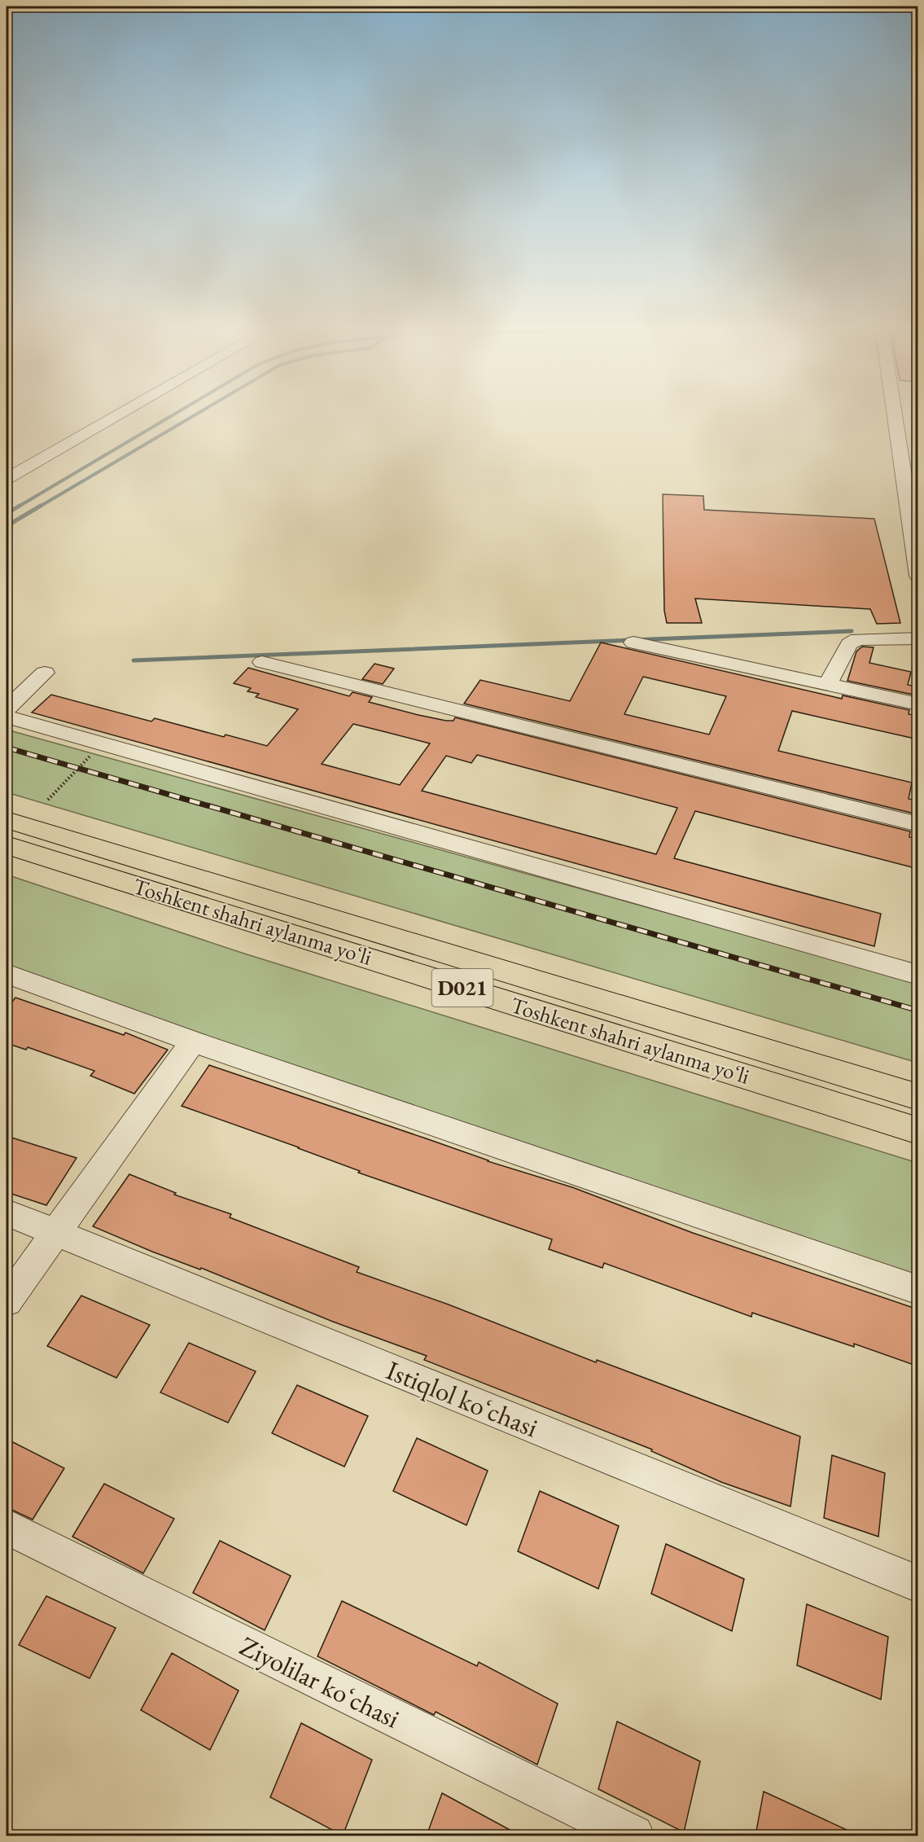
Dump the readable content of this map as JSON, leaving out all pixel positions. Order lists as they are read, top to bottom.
{
  "streets": {
    "highway": ["Toshkent shahri aylanma yoʻli", "D021"],
    "street": ["Istiqlol koʻchasi", "Ziyolilar koʻchasi"]
  }
}
